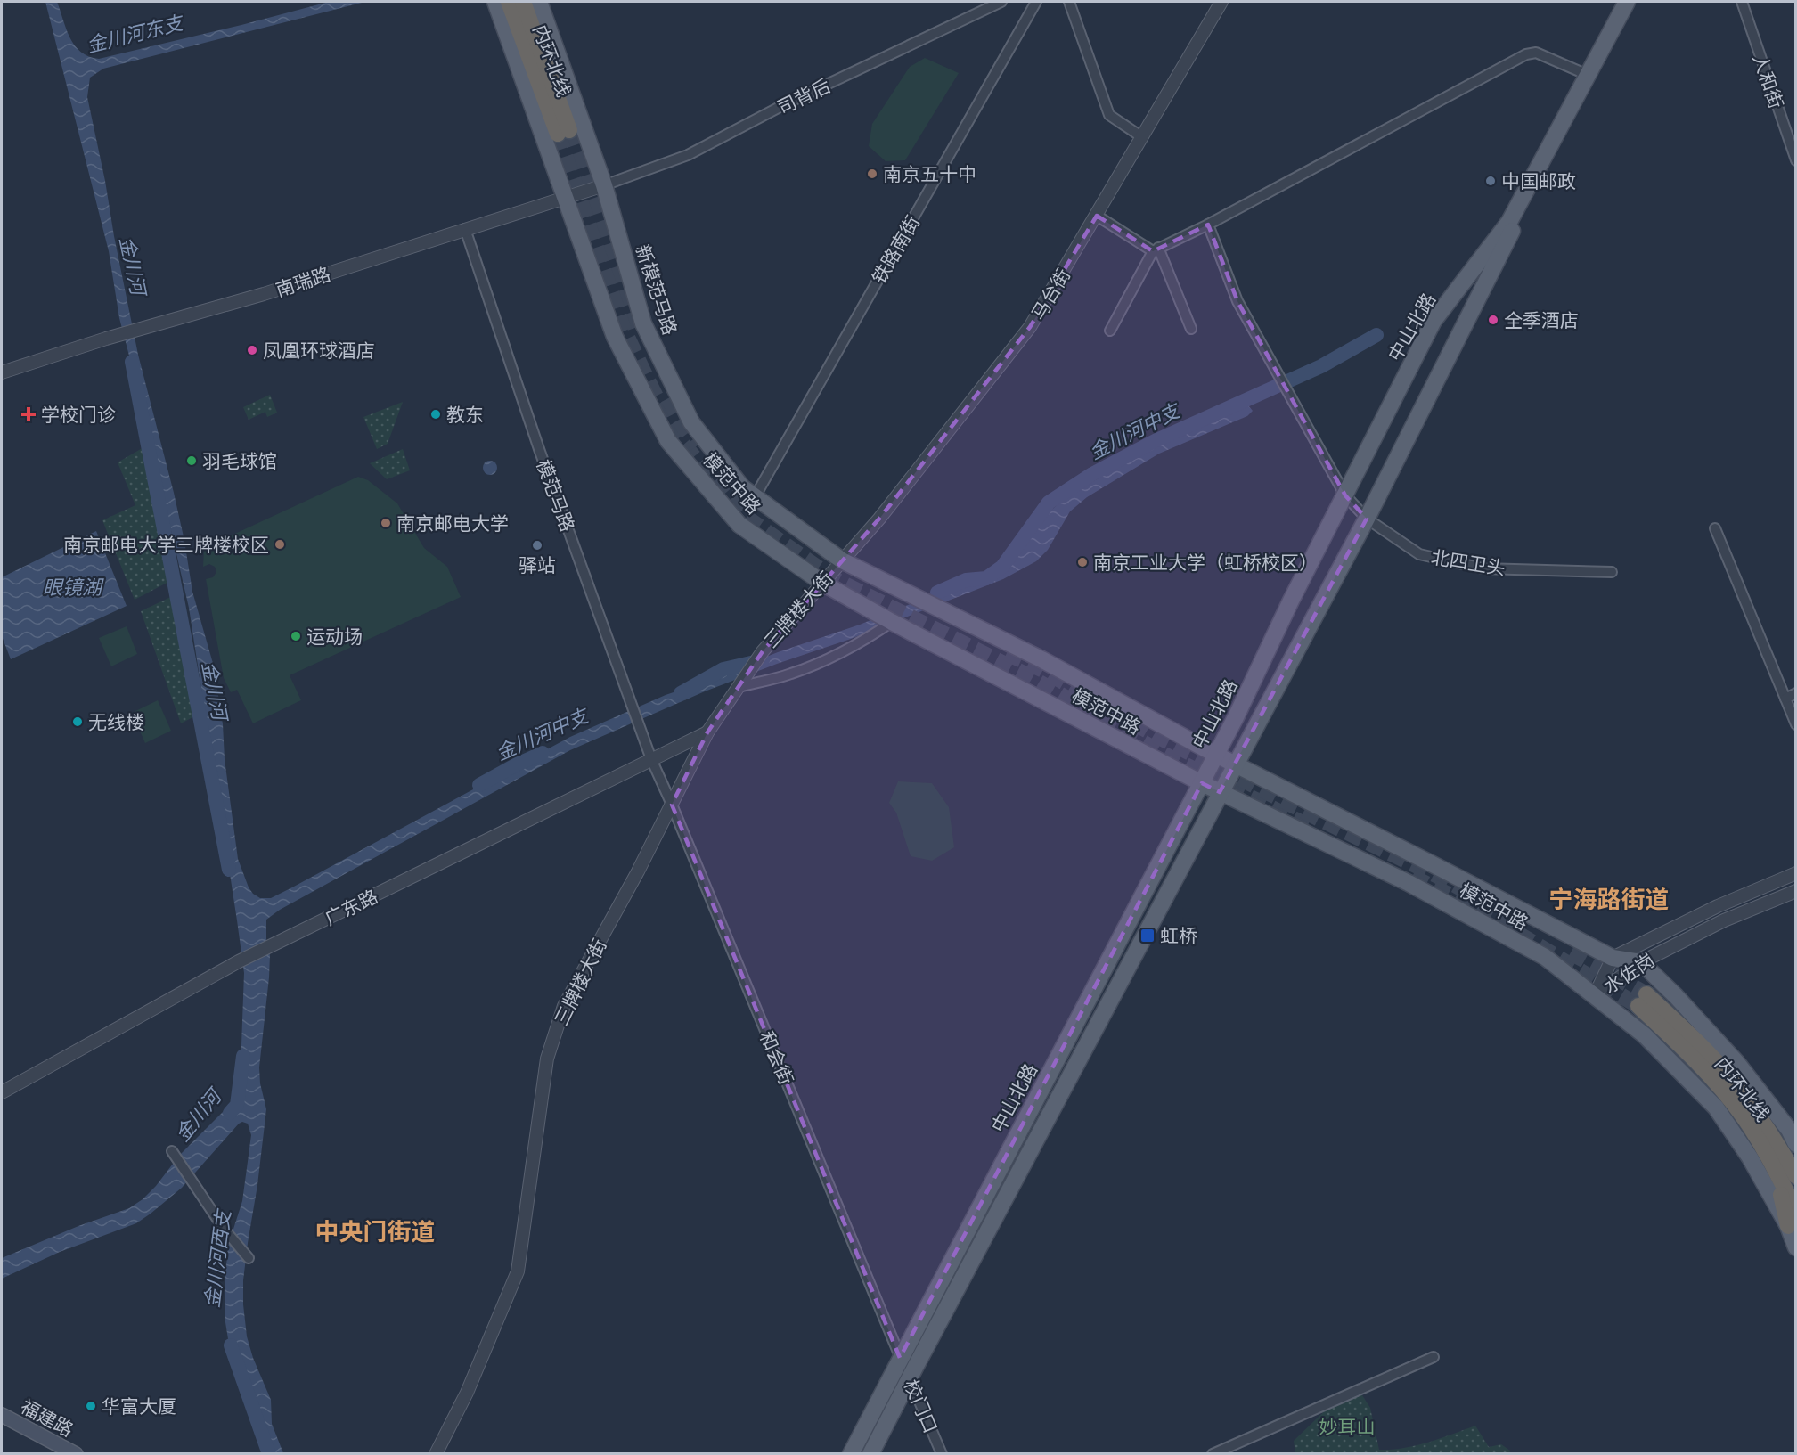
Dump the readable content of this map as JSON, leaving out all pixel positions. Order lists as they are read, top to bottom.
{
  "streets": {
    "highway": ["内环北线"],
    "main road": [
      "新模范马路",
      "中山北路",
      "模范中路",
      "福建路"
    ],
    "street": [
      "人和街",
      "司背后",
      "铁路南街",
      "南瑞路",
      "马台街",
      "模范马路",
      "北四卫头",
      "三牌楼大街",
      "广东路",
      "水佐岗",
      "和会街",
      "校门口"
    ]
  },
  "crossings": [
    ["司背后", "南瑞路"],
    ["司背后", "新模范马路"],
    ["铁路南街", "新模范马路"],
    ["南瑞路", "新模范马路"],
    ["南瑞路", "模范中路"],
    ["南瑞路", "模范马路"],
    ["新模范马路", "马台街"],
    ["新模范马路", "模范中路"],
    ["新模范马路", "三牌楼大街"],
    ["马台街", "模范中路"],
    ["马台街", "三牌楼大街"],
    ["中山北路", "模范中路"],
    ["中山北路", "北四卫头"],
    ["中山北路", "和会街"],
    ["中山北路", "校门口"],
    ["模范中路", "三牌楼大街"],
    ["模范中路", "水佐岗"],
    ["模范马路", "广东路"],
    ["模范马路", "和会街"],
    ["三牌楼大街", "广东路"],
    ["三牌楼大街", "和会街"],
    ["广东路", "和会街"],
    ["和会街", "校门口"]
  ],
  "districts": ["宁海路街道", "中央门街道"],
  "water": [
    "金川河东支",
    "金川河",
    "金川河中支",
    "眼镜湖",
    "金川河西支"
  ],
  "parks": ["妙耳山"],
  "places": {
    "other": [
      "南京五十中",
      "中国邮政",
      "全季酒店",
      "凤凰环球酒店",
      "教东",
      "羽毛球馆",
      "南京邮电大学",
      "南京邮电大学三牌楼校区",
      "驿站",
      "南京工业大学（虹桥校区）",
      "运动场",
      "无线楼",
      "华富大厦"
    ],
    "health": ["学校门诊"],
    "transit": ["虹桥"]
  }
}
